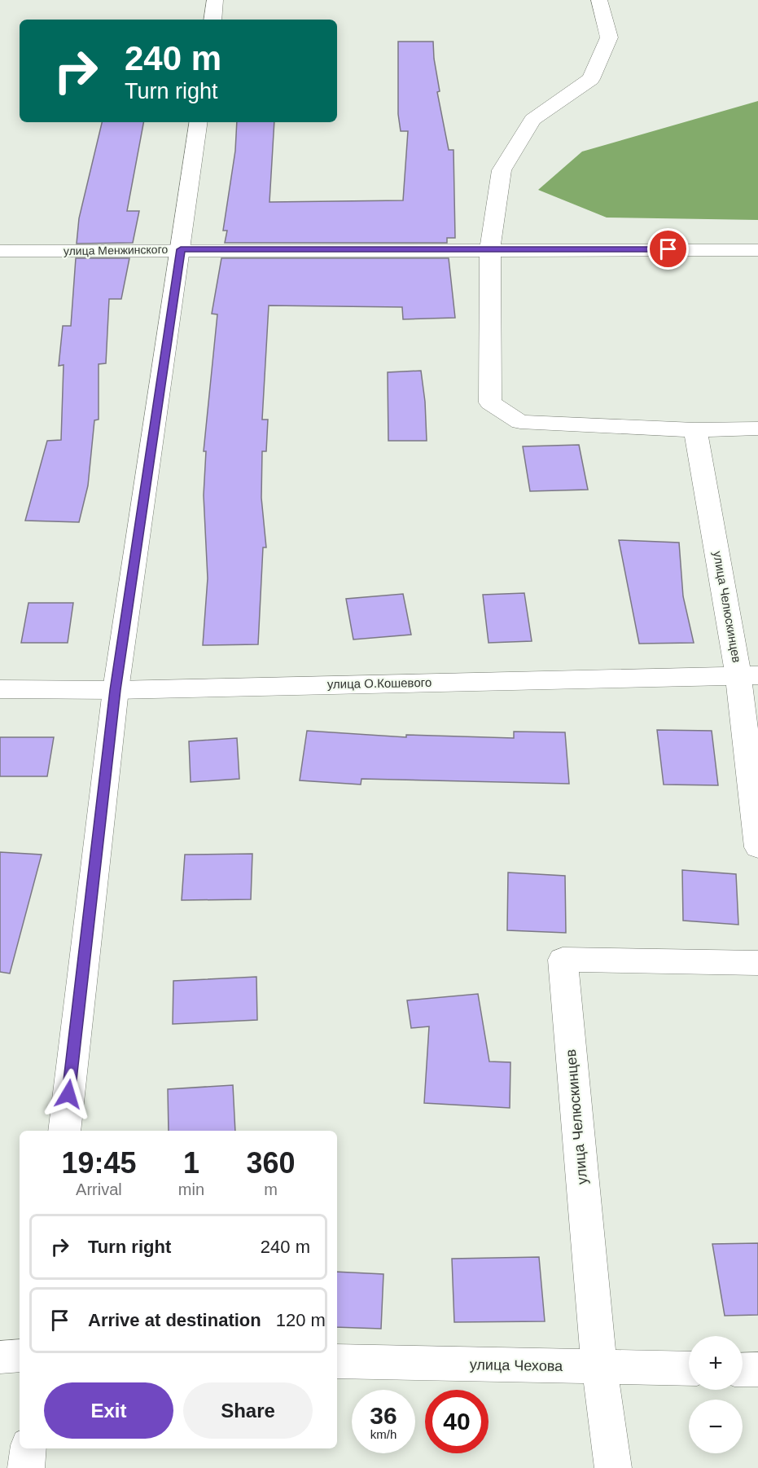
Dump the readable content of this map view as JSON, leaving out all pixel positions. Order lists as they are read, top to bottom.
{
  "streets": {
    "street": [
      "улица Менжинского",
      "улица Челюскинцев",
      "улица О.Кошевого",
      "улица Чехова"
    ]
  },
  "crossings": [
    ["улица Челюскинцев", "улица О.Кошевого"],
    ["улица Челюскинцев", "улица Чехова"]
  ],
  "page": {
    "turn": ["240 m", "Turn right"],
    "eta": [
      "19:45",
      "Arrival",
      "1",
      "min",
      "360",
      "m"
    ],
    "list": [
      {
        "name": "Turn right",
        "value": "240 m"
      },
      {
        "name": "Arrive at destination",
        "value": "120 m"
      }
    ],
    "map_buttons": ["+", "−"],
    "buttons": ["Exit", "Share"],
    "speed": "36 km/h",
    "limit": "40"
  }
}
